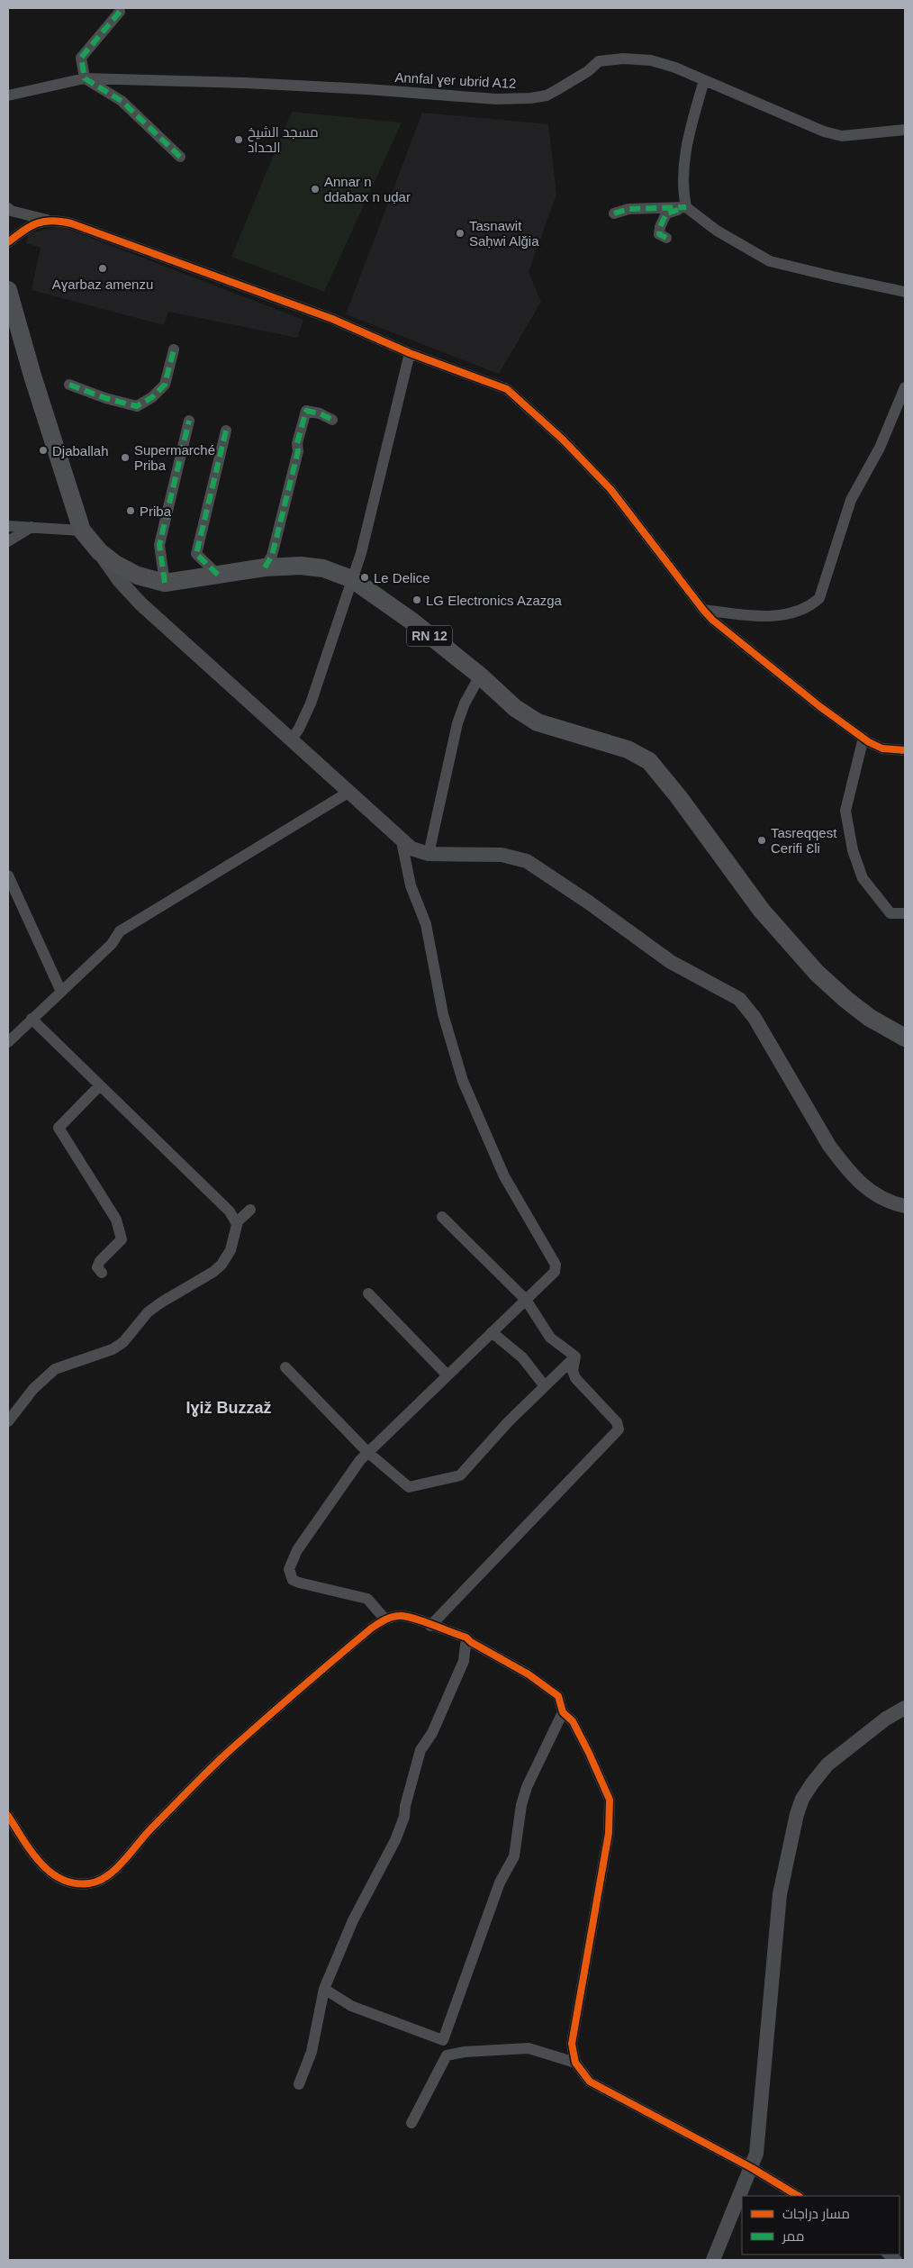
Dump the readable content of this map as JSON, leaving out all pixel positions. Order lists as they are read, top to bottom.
{
  "streets": {
    "main road": ["RN 12"],
    "street": ["Annfal ɣer ubrid A12"]
  },
  "districts": ["Iɣiž Buzzaž"],
  "places": [
    "مسجد الشيخ الحداد",
    "Annar n ddabax n uḍar",
    "Tasnawit Saḥwi Alǧia",
    "Aɣarbaz amenzu",
    "Djaballah",
    "Supermarché Priba",
    "Priba",
    "Le Delice",
    "LG Electronics Azazga",
    "Tasreqqest Cerifi Ɛli"
  ],
  "legend": ["مسار دراجات", "ممر"]
}
